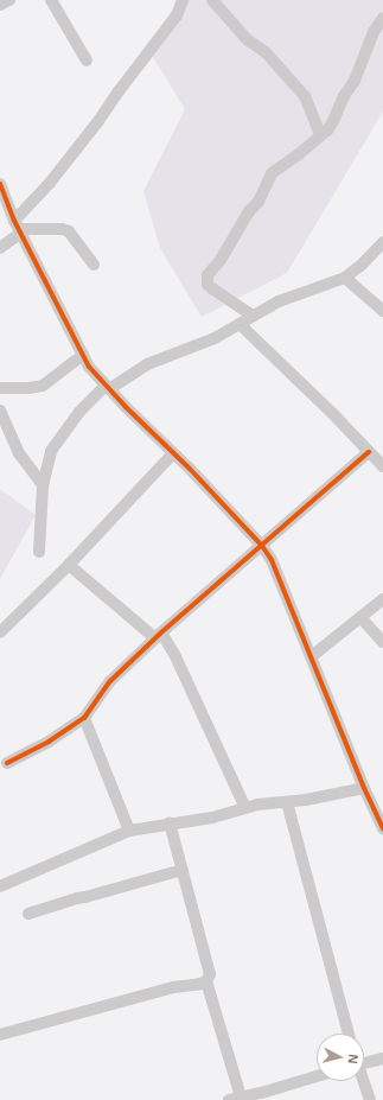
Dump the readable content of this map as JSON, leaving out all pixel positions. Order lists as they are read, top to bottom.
{
  "north": "right"
}
